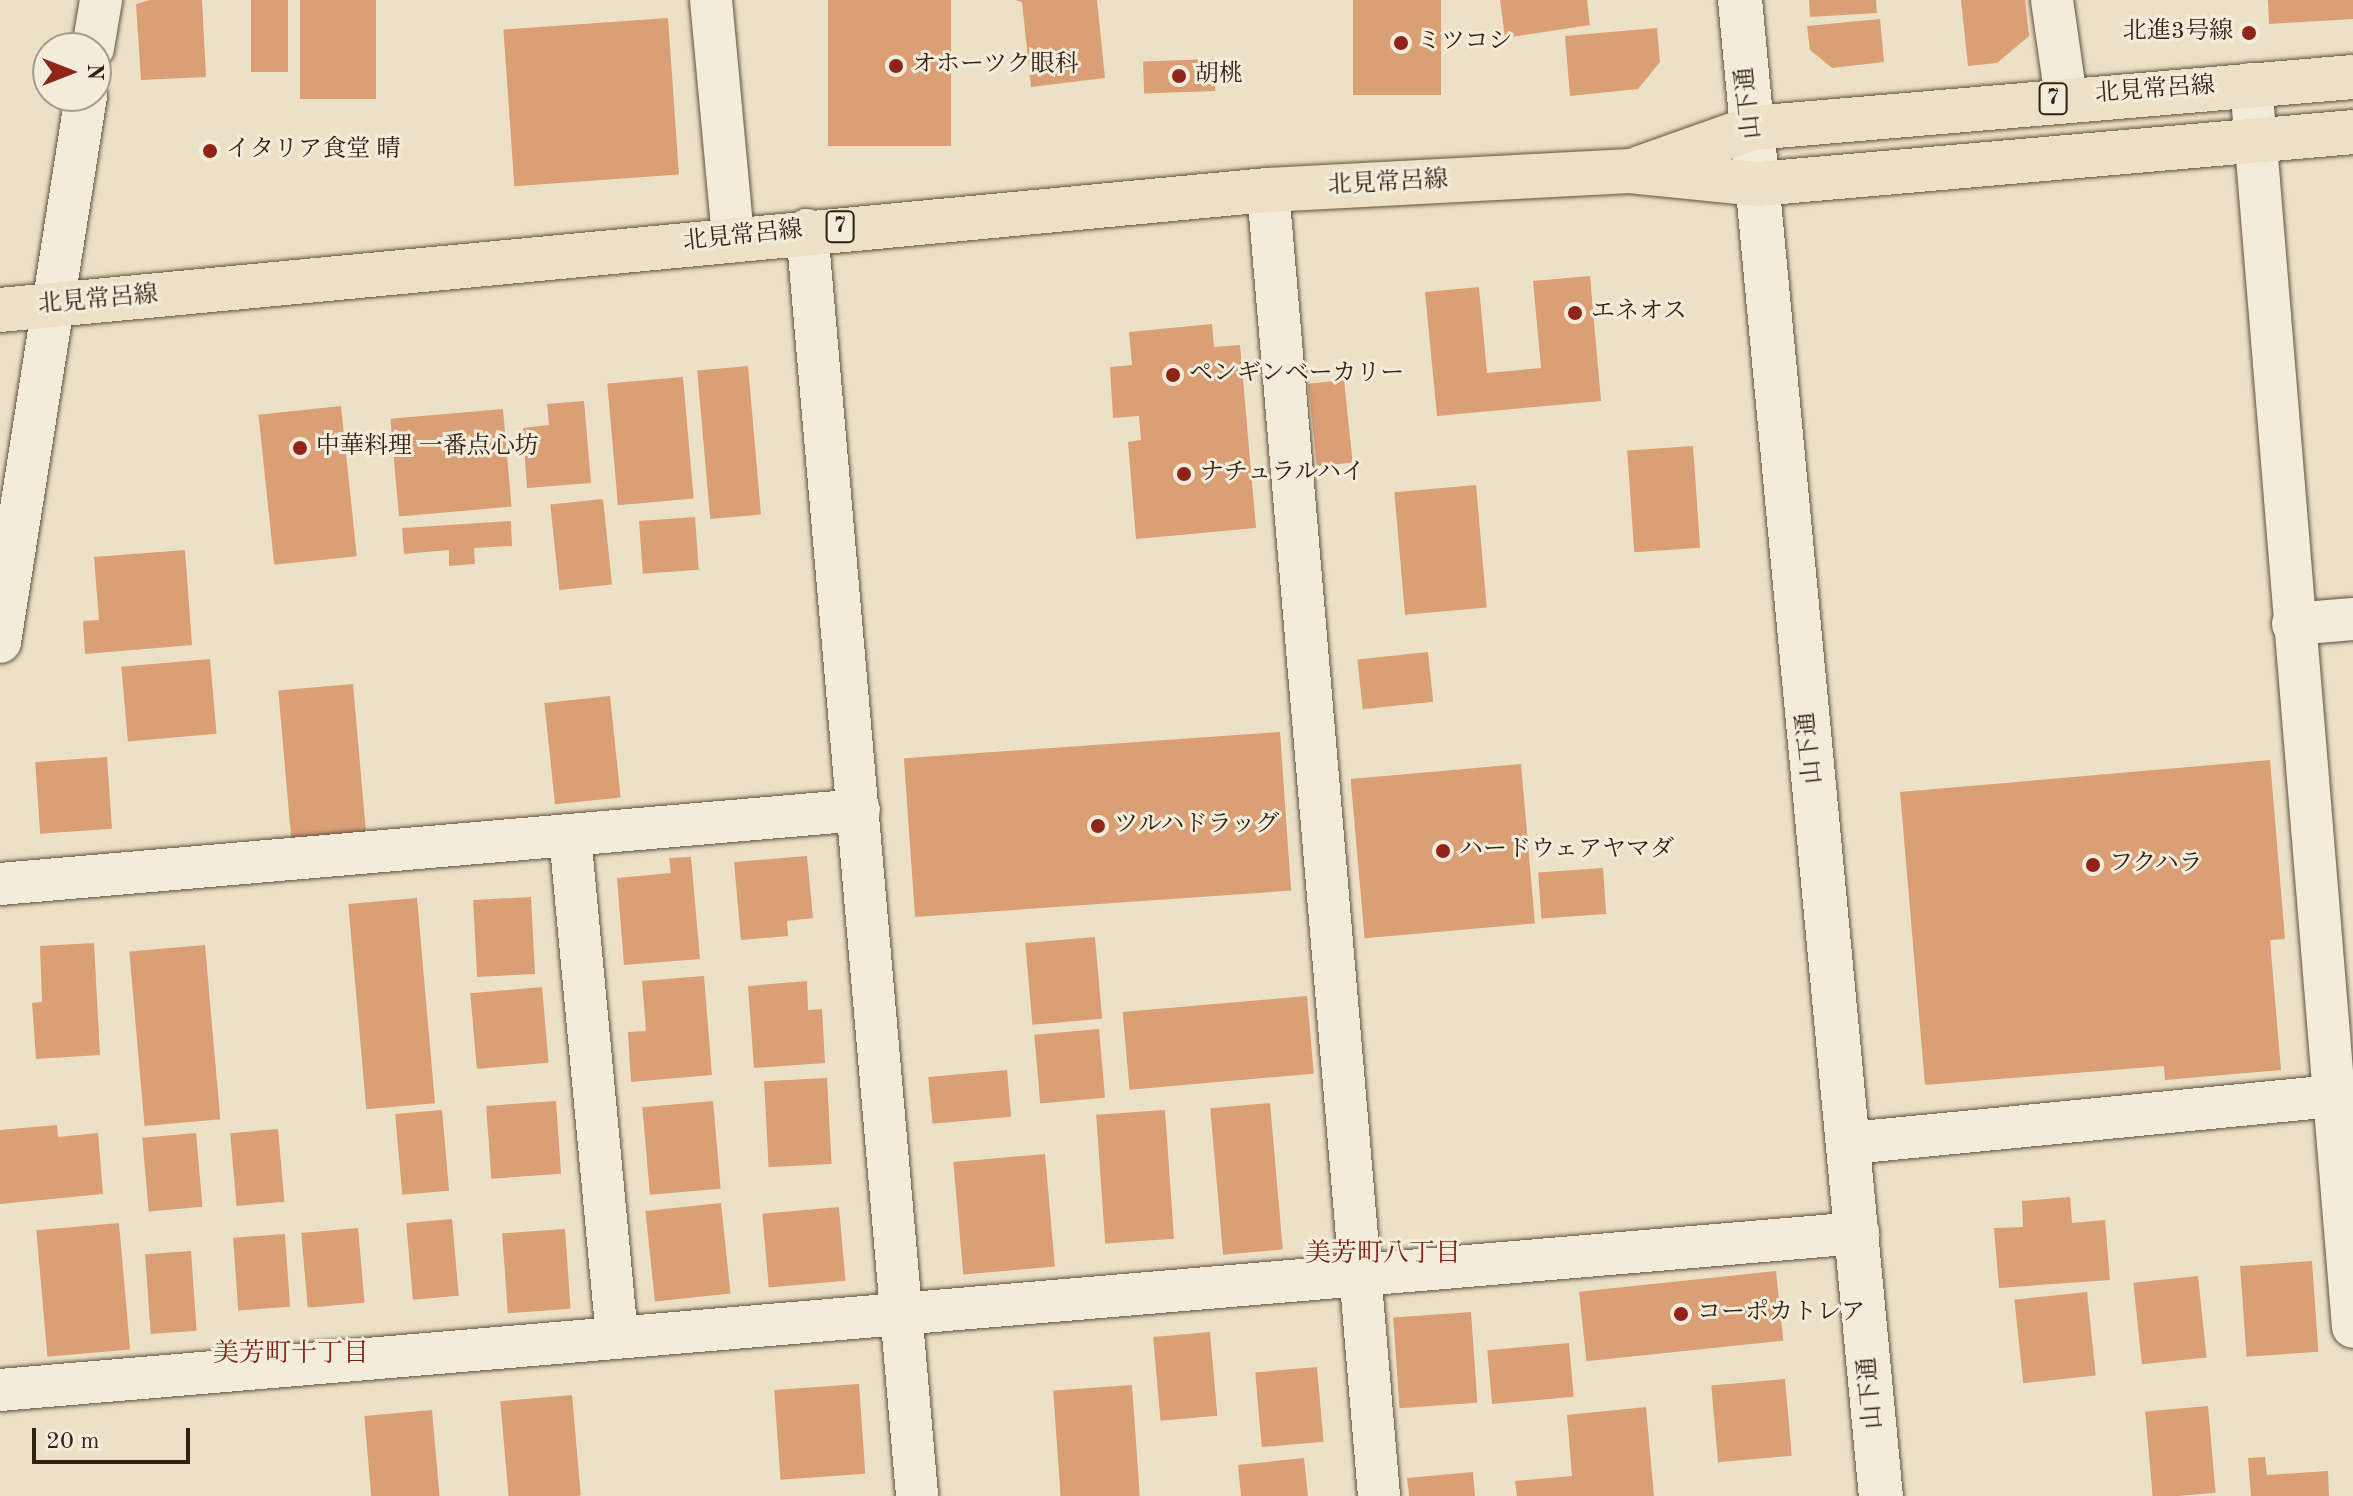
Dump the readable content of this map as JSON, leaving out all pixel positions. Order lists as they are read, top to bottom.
{
  "streets": {
    "main road": ["北見常呂線", "7"],
    "street": ["山下通"]
  },
  "crossings": [
    ["北見常呂線", "山下通"]
  ],
  "districts": ["美芳町八丁目", "美芳町十丁目"],
  "places": [
    "北進3号線",
    "ミツコシ",
    "オホーツク眼科",
    "胡桃",
    "イタリア食堂 晴",
    "エネオス",
    "ペンギンベーカリー",
    "中華料理 一番点心坊",
    "ナチュラルハイ",
    "ツルハドラッグ",
    "ハードウェアヤマダ",
    "フクハラ",
    "コーポカトレア"
  ],
  "scale_bar": "20 m",
  "north": "right"
}
